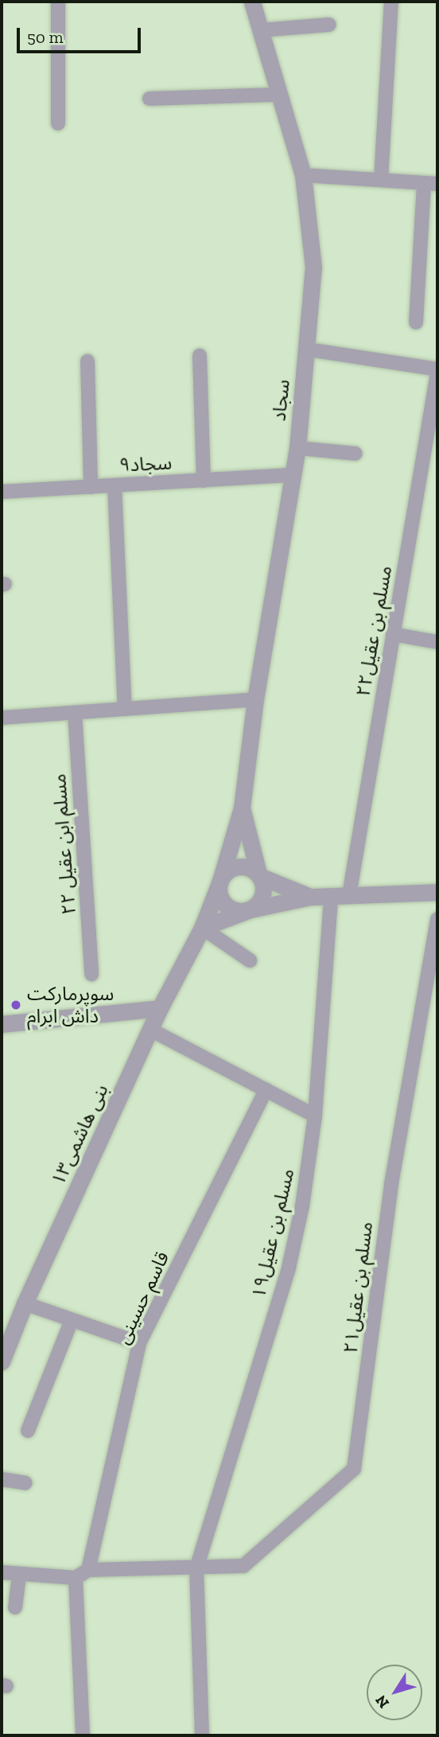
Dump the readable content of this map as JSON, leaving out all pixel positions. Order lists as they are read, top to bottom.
{
  "streets": {
    "street": [
      "سجاد",
      "۹سجاد",
      "مسلم بن عقیل۲۲",
      "مسلم ابن عقیل ۲۲",
      "بنی هاشمی۱۳",
      "مسلم بن عقیل۱۹",
      "مسلم بن عقیل۲۱",
      "قاسم حسینی"
    ]
  },
  "crossings": [
    ["سجاد", "۹سجاد"],
    ["سجاد", "بنی هاشمی۱۳"],
    ["مسلم بن عقیل۱۹", "مسلم بن عقیل۲۱"],
    ["مسلم بن عقیل۲۱", "قاسم حسینی"]
  ],
  "places": ["سوپرمارکت داش ابرام"],
  "scale_bar": "50 m",
  "north": "bottom left"
}
